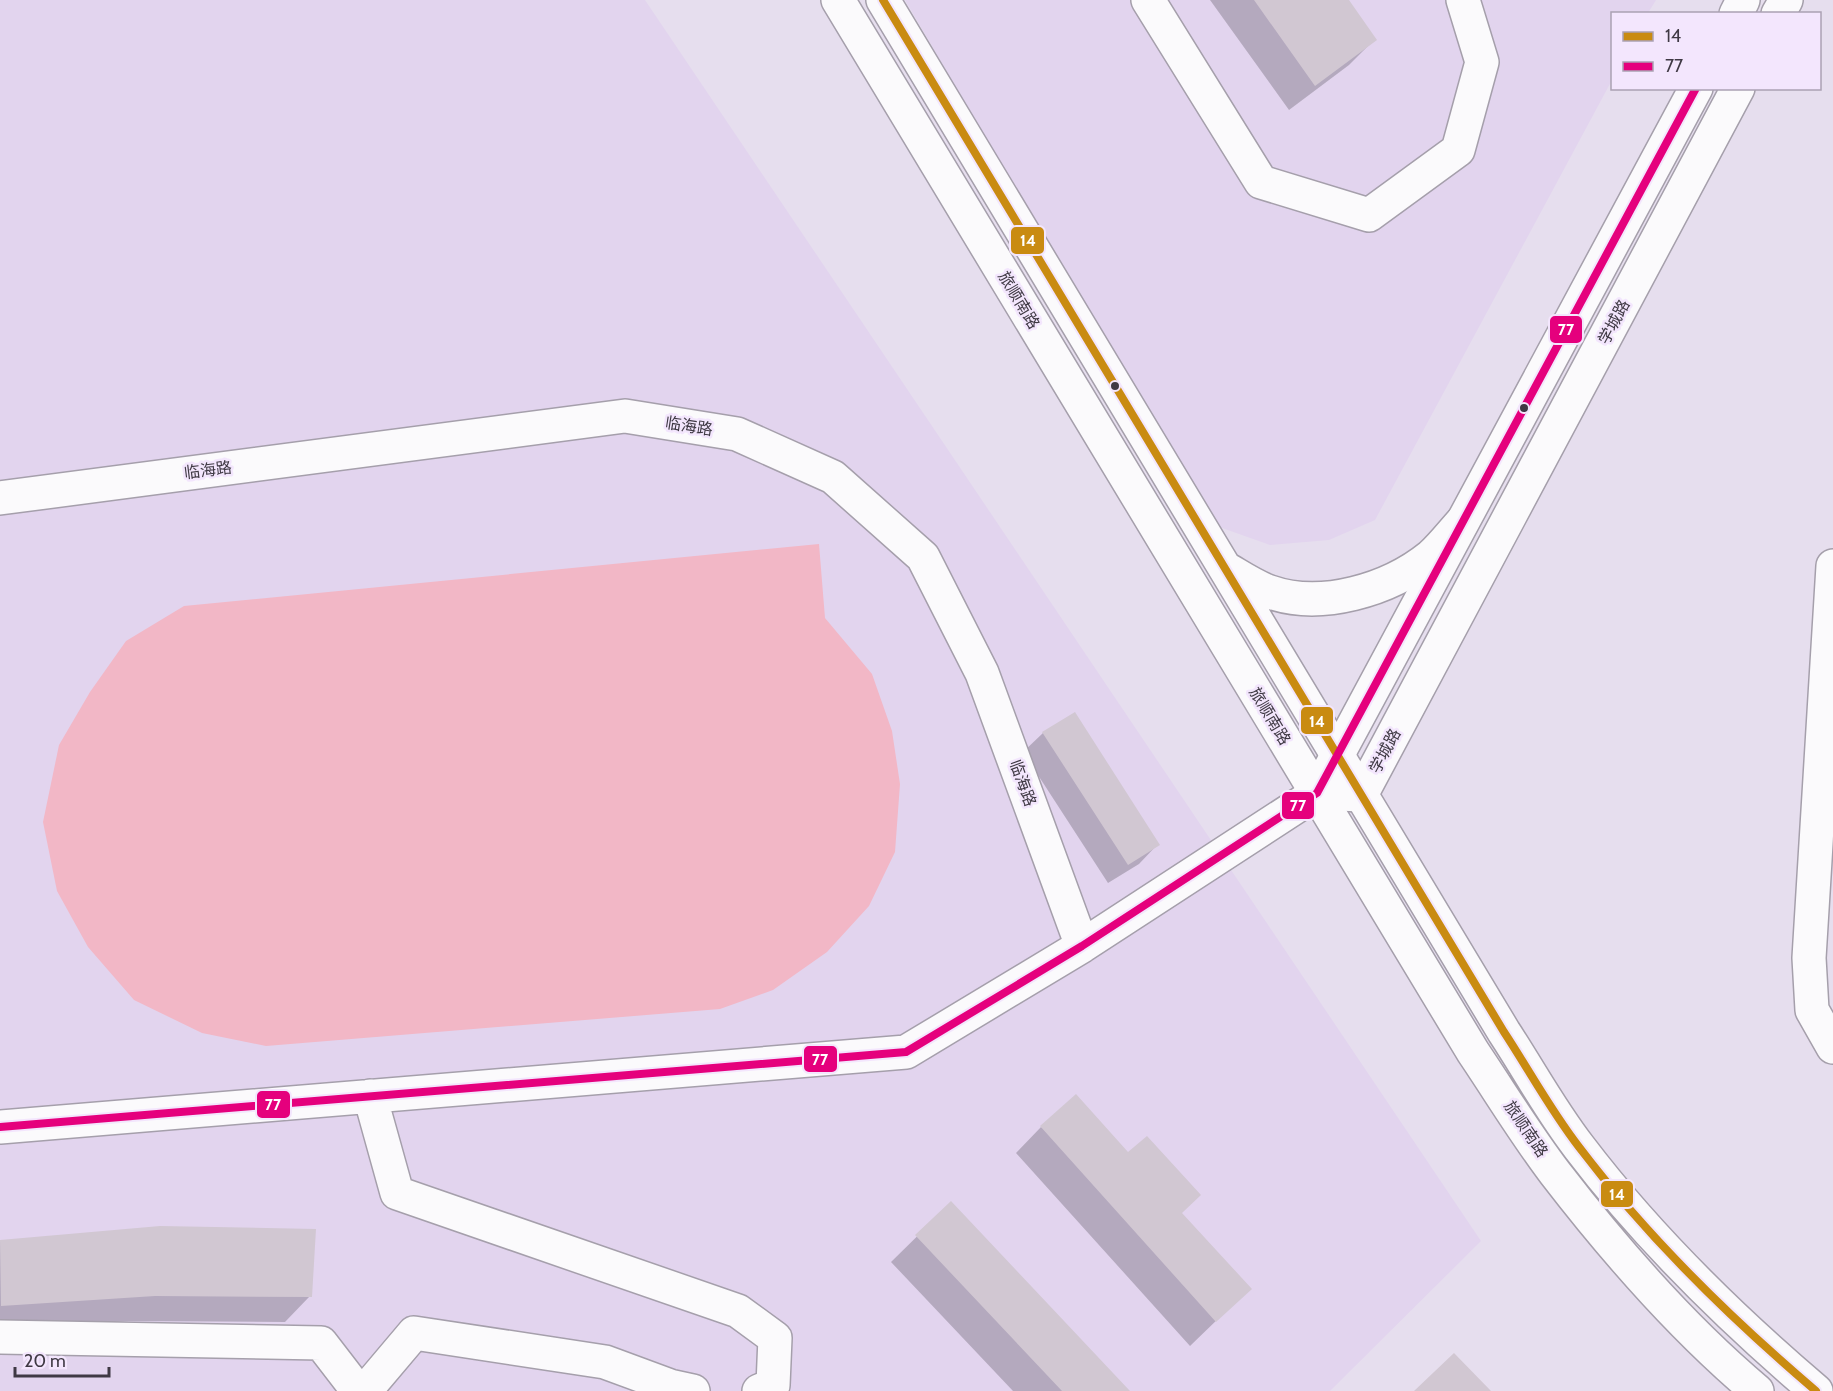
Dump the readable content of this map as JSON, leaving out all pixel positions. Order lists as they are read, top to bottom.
{
  "streets": {
    "main road": ["旅顺南路", "学城路", "临海路"]
  },
  "crossings": [
    ["旅顺南路", "学城路"]
  ],
  "lines": ["transit line 14", "transit line 77"],
  "legend": ["14", "77"],
  "scale_bar": "20 m"
}
